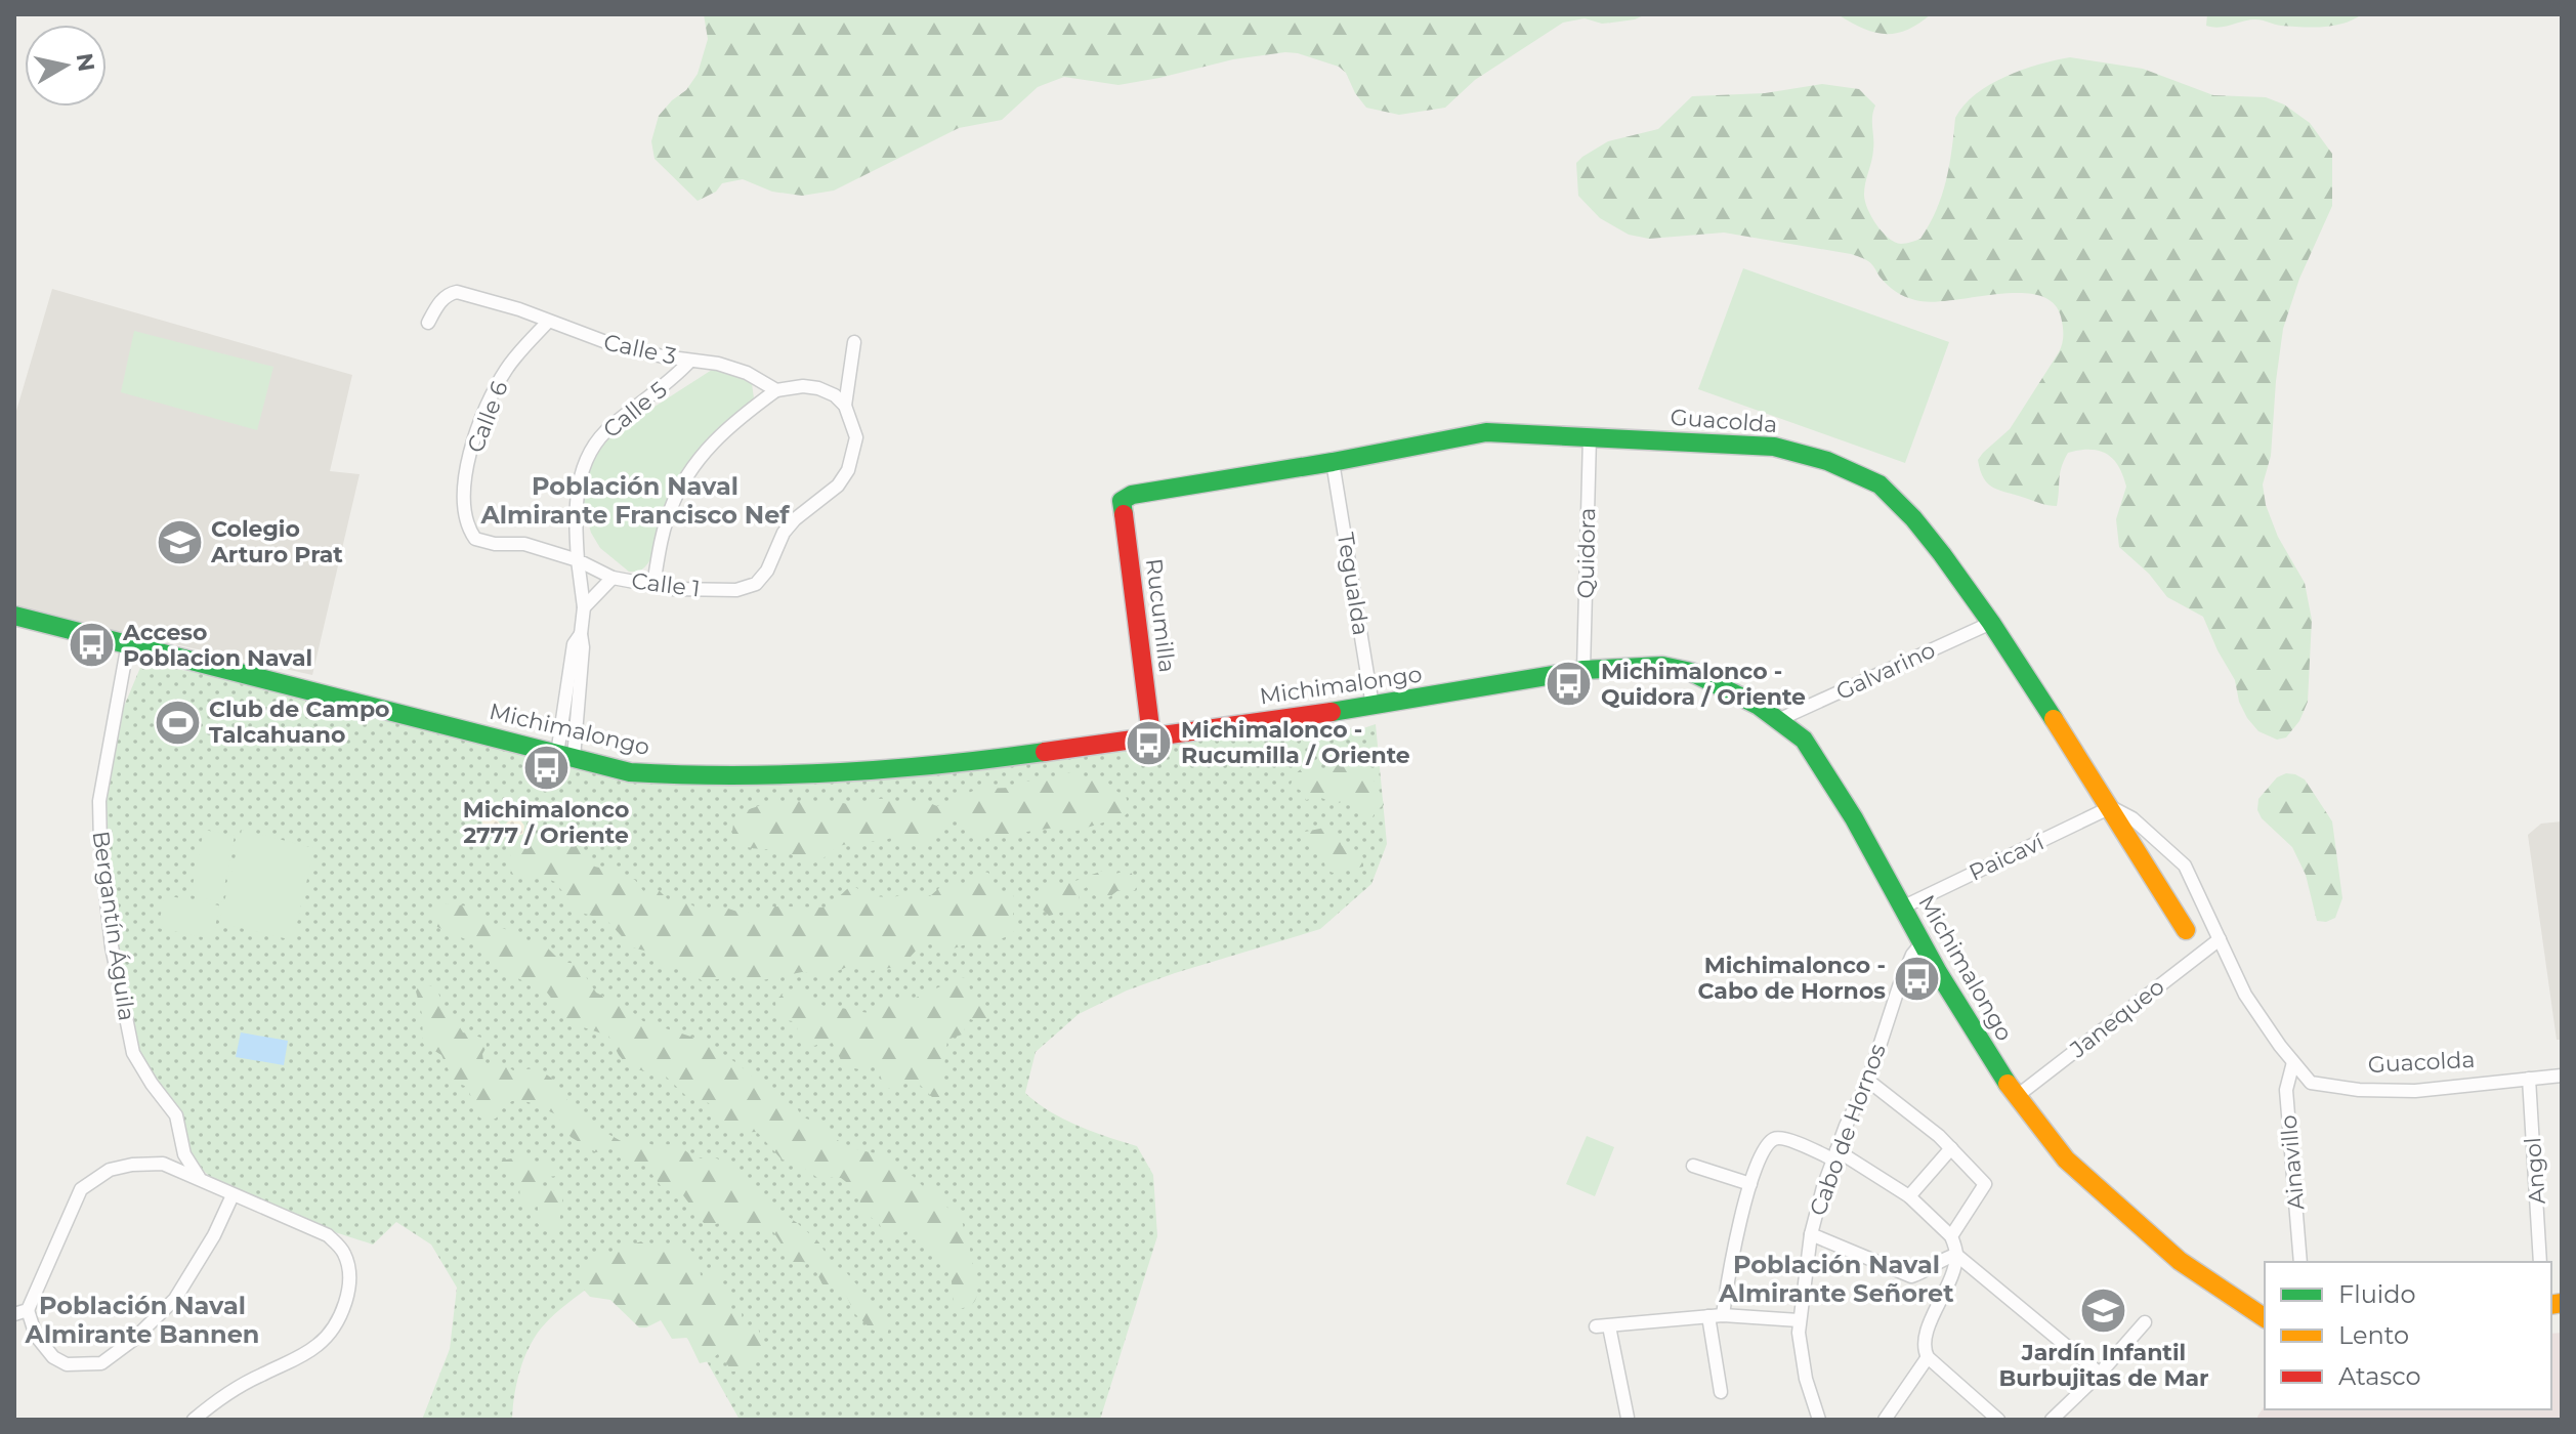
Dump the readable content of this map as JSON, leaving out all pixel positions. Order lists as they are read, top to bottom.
{
  "streets": {
    "main road": ["Guacolda", "Rucumilla", "Michimalongo"],
    "street": [
      "Calle 3",
      "Calle 5",
      "Calle 6",
      "Quidora",
      "Tegualda",
      "Calle 1",
      "Galvarino",
      "Paicaví",
      "Bergantín Águila",
      "Janequeo",
      "Cabo de Hornos",
      "Ainavillo",
      "Angol"
    ]
  },
  "crossings": [
    ["Calle 3", "Calle 5"],
    ["Calle 3", "Calle 6"],
    ["Calle 5", "Calle 1"],
    ["Calle 6", "Calle 1"],
    ["Guacolda", "Quidora"],
    ["Guacolda", "Tegualda"],
    ["Guacolda", "Rucumilla"],
    ["Guacolda", "Galvarino"],
    ["Guacolda", "Paicaví"],
    ["Guacolda", "Janequeo"],
    ["Guacolda", "Ainavillo"],
    ["Guacolda", "Angol"],
    ["Quidora", "Michimalongo"],
    ["Tegualda", "Michimalongo"],
    ["Rucumilla", "Michimalongo"],
    ["Galvarino", "Michimalongo"],
    ["Michimalongo", "Paicaví"],
    ["Michimalongo", "Bergantín Águila"],
    ["Michimalongo", "Janequeo"],
    ["Michimalongo", "Cabo de Hornos"]
  ],
  "districts": ["Población Naval Almirante Francisco Nef", "Población Naval Almirante Señoret", "Población Naval Almirante Bannen"],
  "places": {
    "school or university": ["Colegio Arturo Prat", "Jardín Infantil Burbujitas de Mar"],
    "bus stop": [
      "Acceso Poblacion Naval",
      "Michimalonco - Quidora / Oriente",
      "Michimalonco - Rucumilla / Oriente",
      "Michimalonco 2777 / Oriente",
      "Michimalonco - Cabo de Hornos"
    ],
    "sports": ["Club de Campo Talcahuano"]
  },
  "legend": ["Fluido", "Lento", "Atasco"],
  "north": "right"
}
